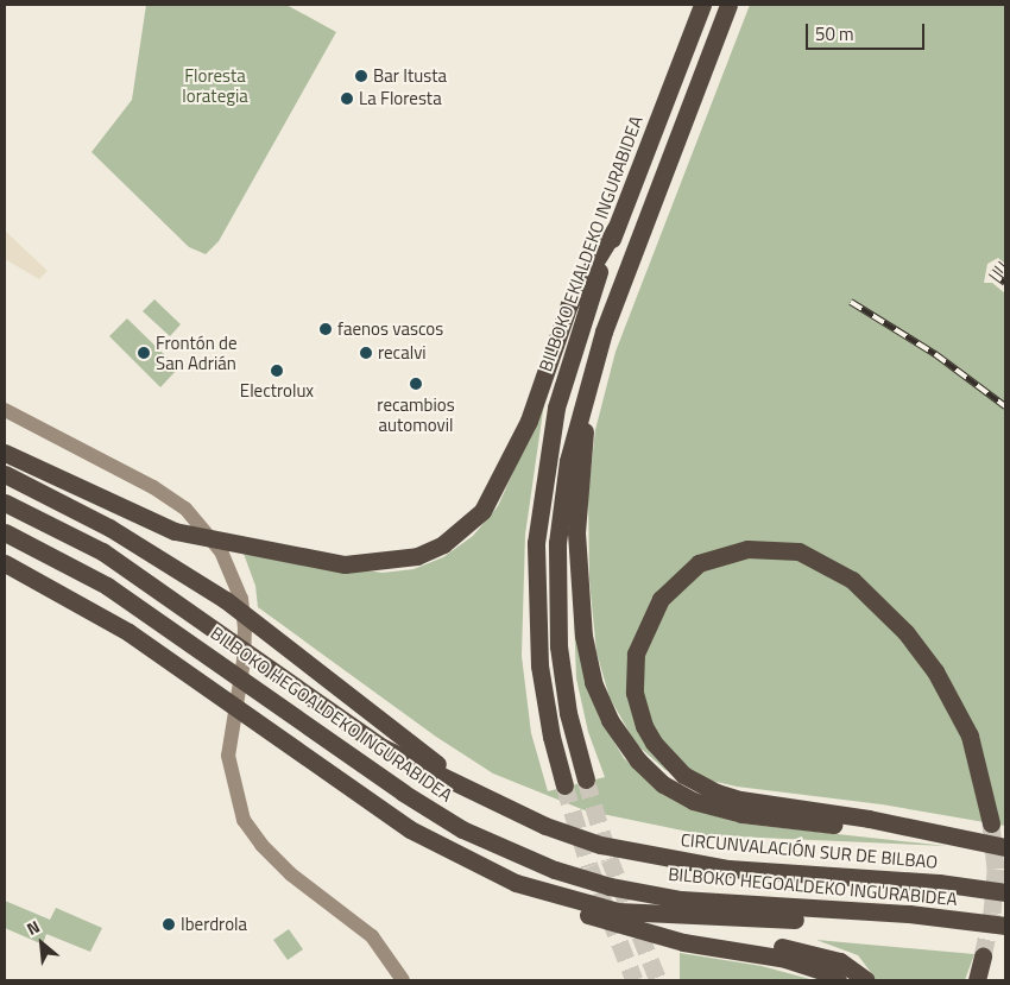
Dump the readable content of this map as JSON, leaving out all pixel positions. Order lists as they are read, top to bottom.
{
  "streets": {
    "highway": ["BILBOKO EKIALDEKO INGURABIDEA", "BILBOKO HEGOALDEKO INGURABIDEA", "CIRCUNVALACIÓN SUR DE BILBAO"]
  },
  "crossings": [
    ["BILBOKO HEGOALDEKO INGURABIDEA", "CIRCUNVALACIÓN SUR DE BILBAO"]
  ],
  "parks": ["Floresta lorategia"],
  "places": [
    "Bar Itusta",
    "La Floresta",
    "faenos vascos",
    "Frontón de San Adrián",
    "recalvi",
    "Electrolux",
    "recambios automovil",
    "Iberdrola"
  ],
  "scale_bar": "50 m",
  "north": "top left"
}
